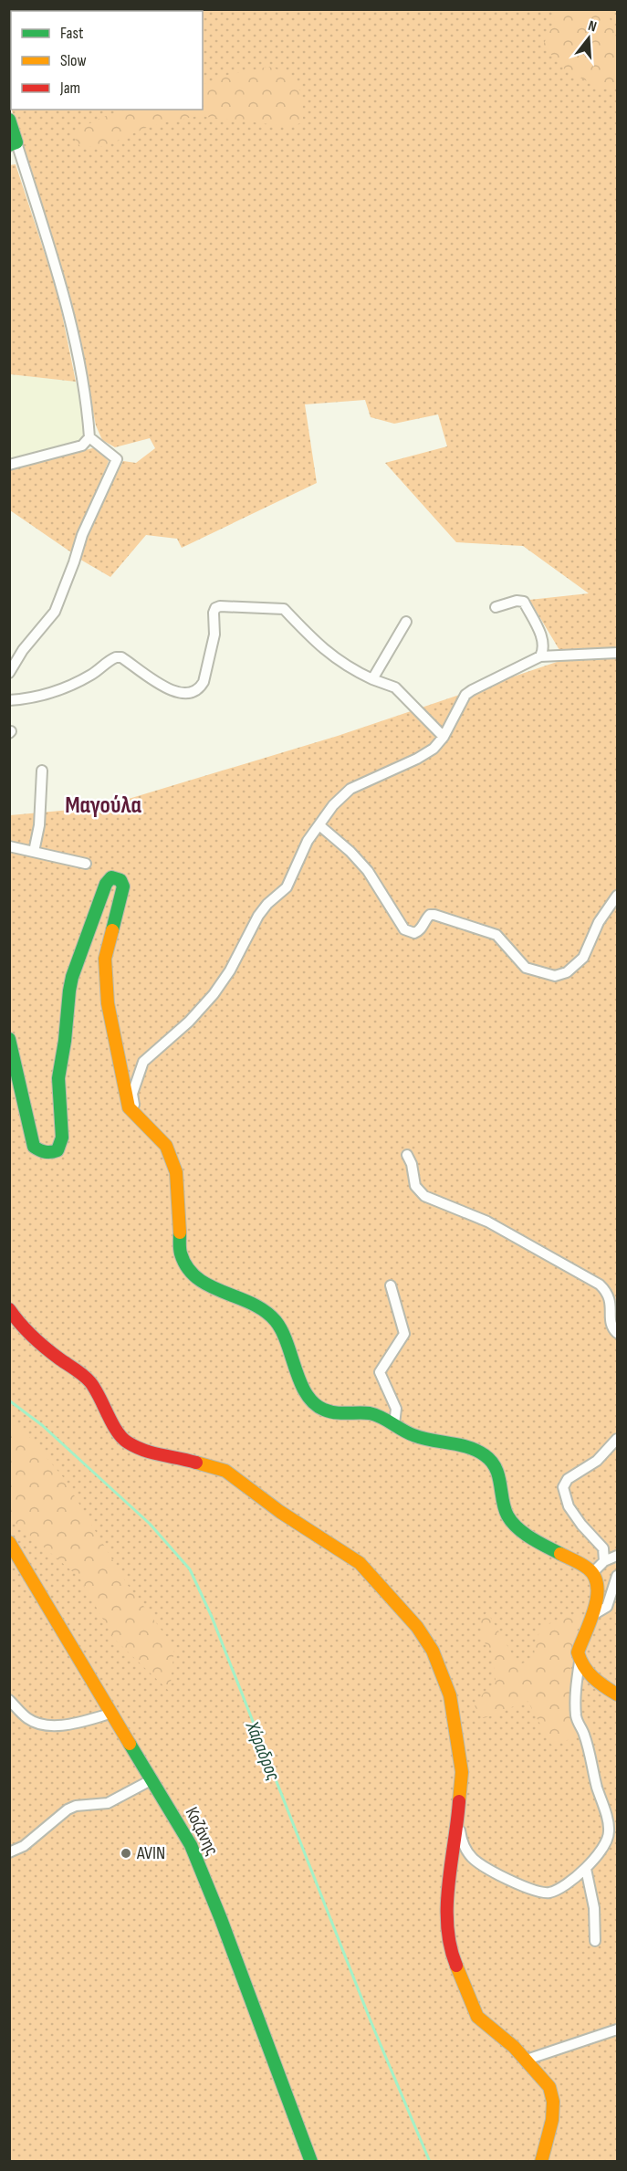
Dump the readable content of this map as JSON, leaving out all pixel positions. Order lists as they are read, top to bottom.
{
  "streets": {
    "street": ["Κοζάνης"]
  },
  "districts": ["Μαγούλα"],
  "water": ["Χάραδρος"],
  "places": ["AVIN"],
  "legend": ["Fast", "Slow", "Jam"],
  "north": "top"
}
